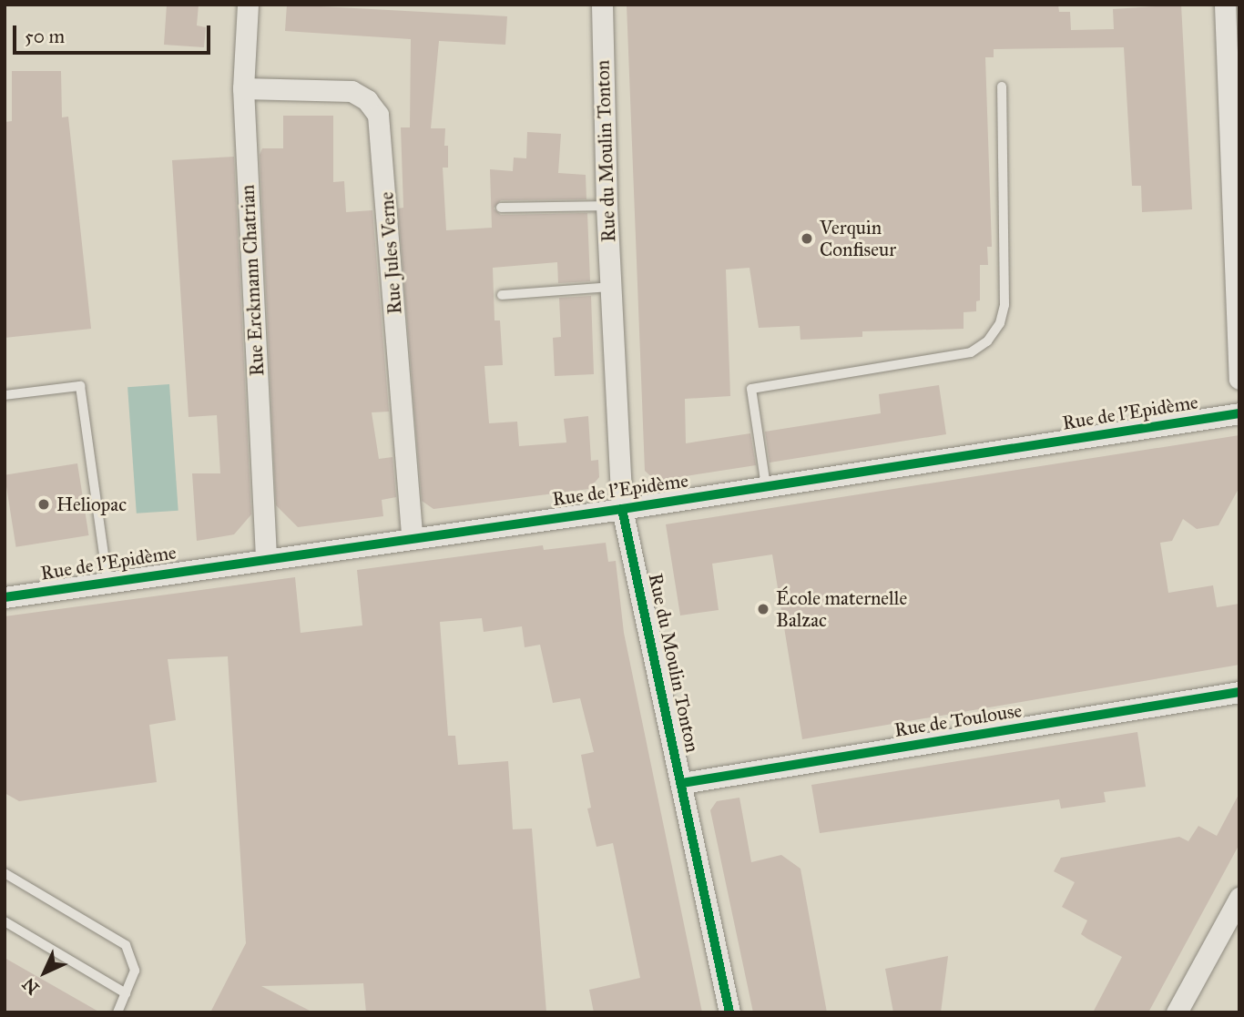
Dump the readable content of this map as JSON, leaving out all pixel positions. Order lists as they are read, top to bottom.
{
  "streets": {
    "street": [
      "Rue du Moulin Tonton",
      "Rue Jules Verne",
      "Rue Erckmann Chatrian",
      "Rue de l'Epidème",
      "Rue de Toulouse"
    ]
  },
  "crossings": [
    ["Rue du Moulin Tonton", "Rue de l'Epidème"],
    ["Rue du Moulin Tonton", "Rue de Toulouse"],
    ["Rue Jules Verne", "Rue Erckmann Chatrian"],
    ["Rue Jules Verne", "Rue de l'Epidème"],
    ["Rue Erckmann Chatrian", "Rue de l'Epidème"]
  ],
  "places": ["Verquin Confiseur", "Heliopac", "École maternelle Balzac"],
  "scale_bar": "50 m",
  "north": "bottom left"
}
